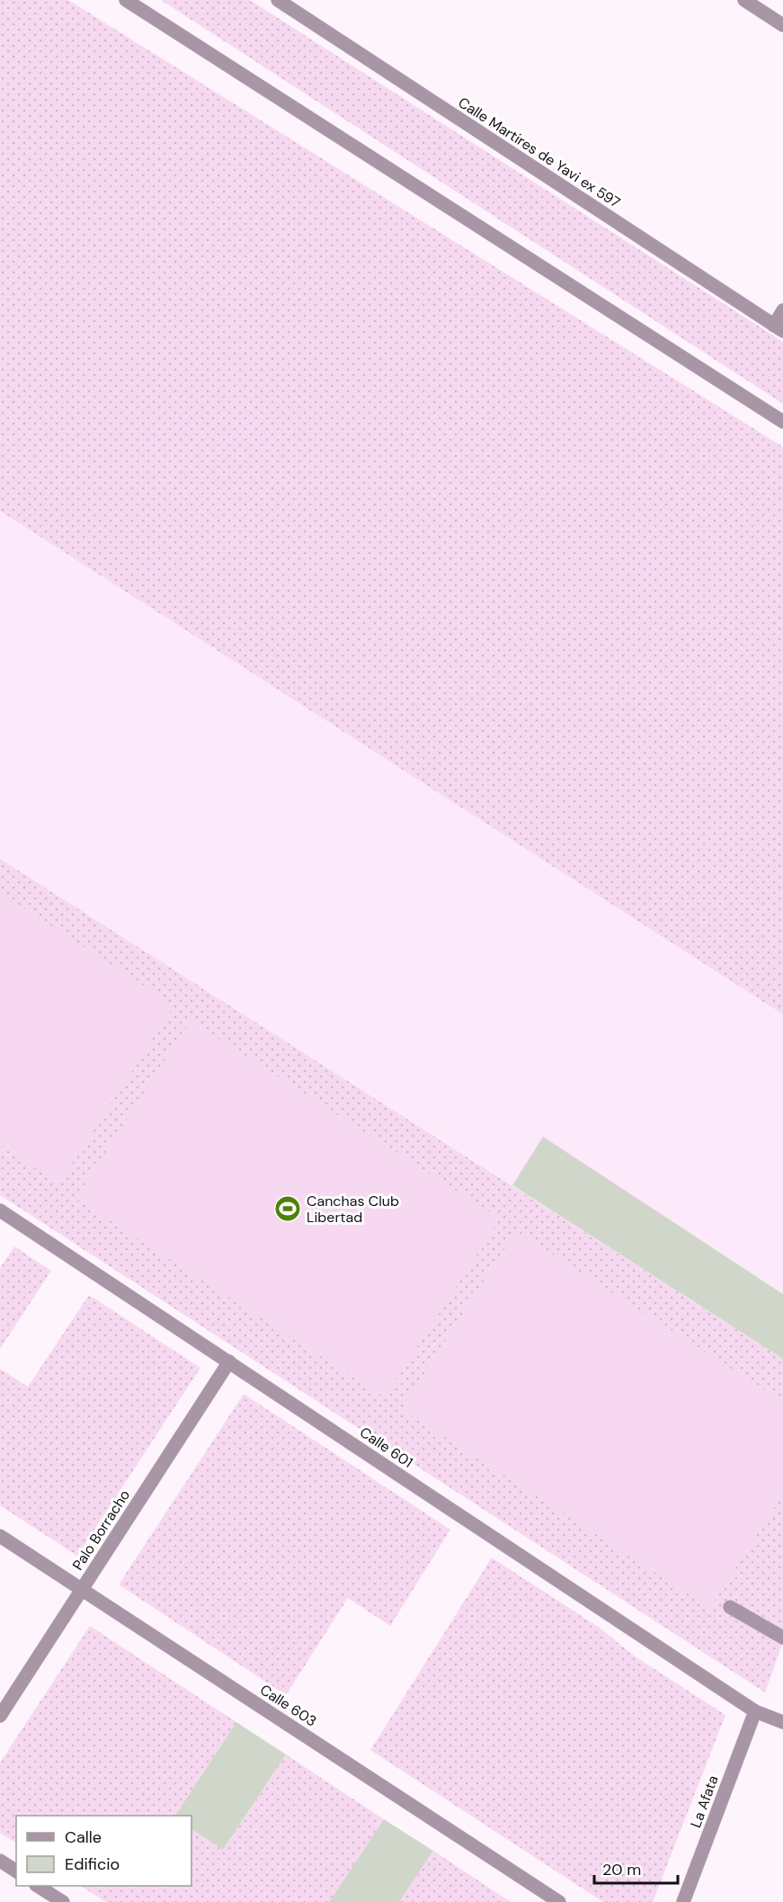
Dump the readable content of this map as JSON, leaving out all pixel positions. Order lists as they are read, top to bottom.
{
  "streets": {
    "street": [
      "Calle Martires de Yavi ex 597",
      "Calle 601",
      "Palo Borracho",
      "Calle 603",
      "La Afata"
    ]
  },
  "crossings": [
    ["Calle 601", "Palo Borracho"],
    ["Calle 601", "La Afata"],
    ["Palo Borracho", "Calle 603"]
  ],
  "places": {
    "sports": ["Canchas Club Libertad"]
  },
  "legend": ["Calle", "Edificio"],
  "scale_bar": "20 m"
}
